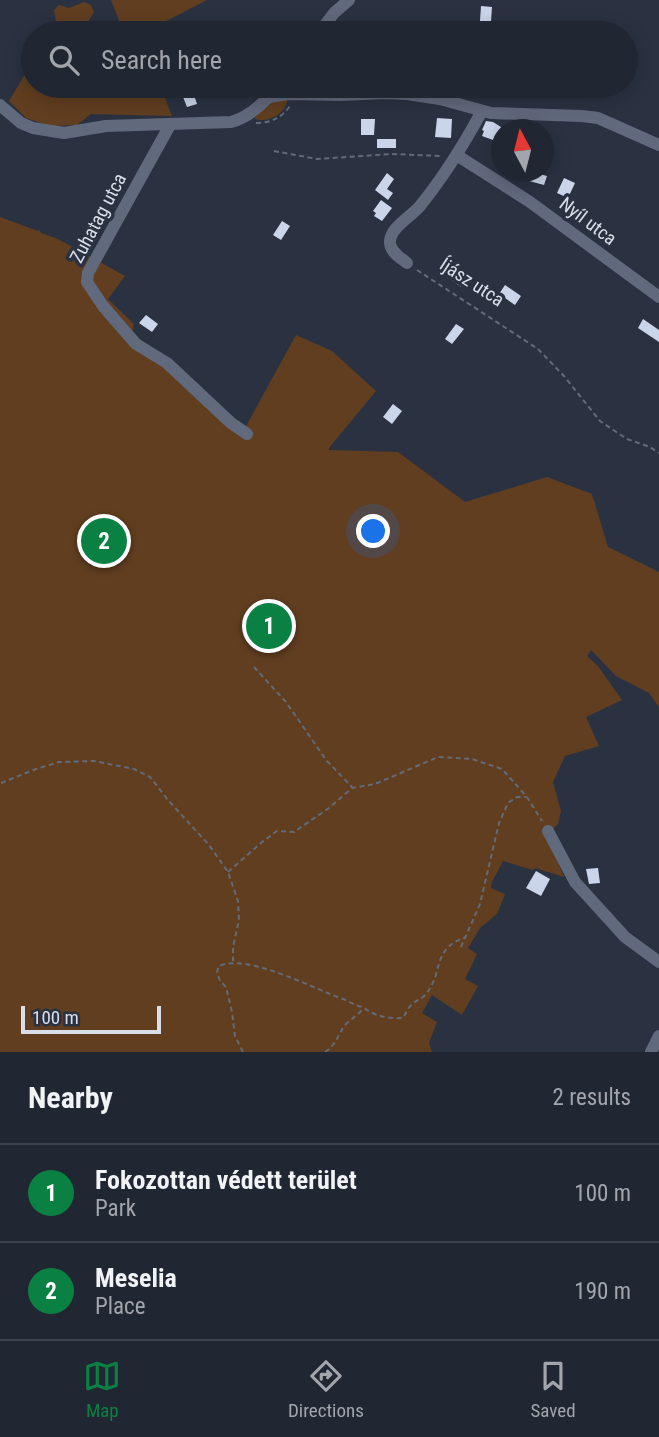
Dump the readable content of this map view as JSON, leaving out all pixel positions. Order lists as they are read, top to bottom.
{
  "streets": {
    "street": ["Zuhatag utca", "Nyíl utca"],
    "path": ["Íjász utca"]
  },
  "scale_bar": "100 m",
  "north": "top",
  "page": {
    "search": "Search here",
    "pins": ["2", "1"],
    "scale": "100 m",
    "heading": ["Nearby", "2 results"],
    "list": [
      {
        "mark": "1",
        "name": "Fokozottan védett terület",
        "note": "Park",
        "value": "100 m"
      },
      {
        "mark": "2",
        "name": "Meselia",
        "note": "Place",
        "value": "190 m"
      }
    ],
    "nav": ["Map", "Directions", "Saved"]
  }
}
